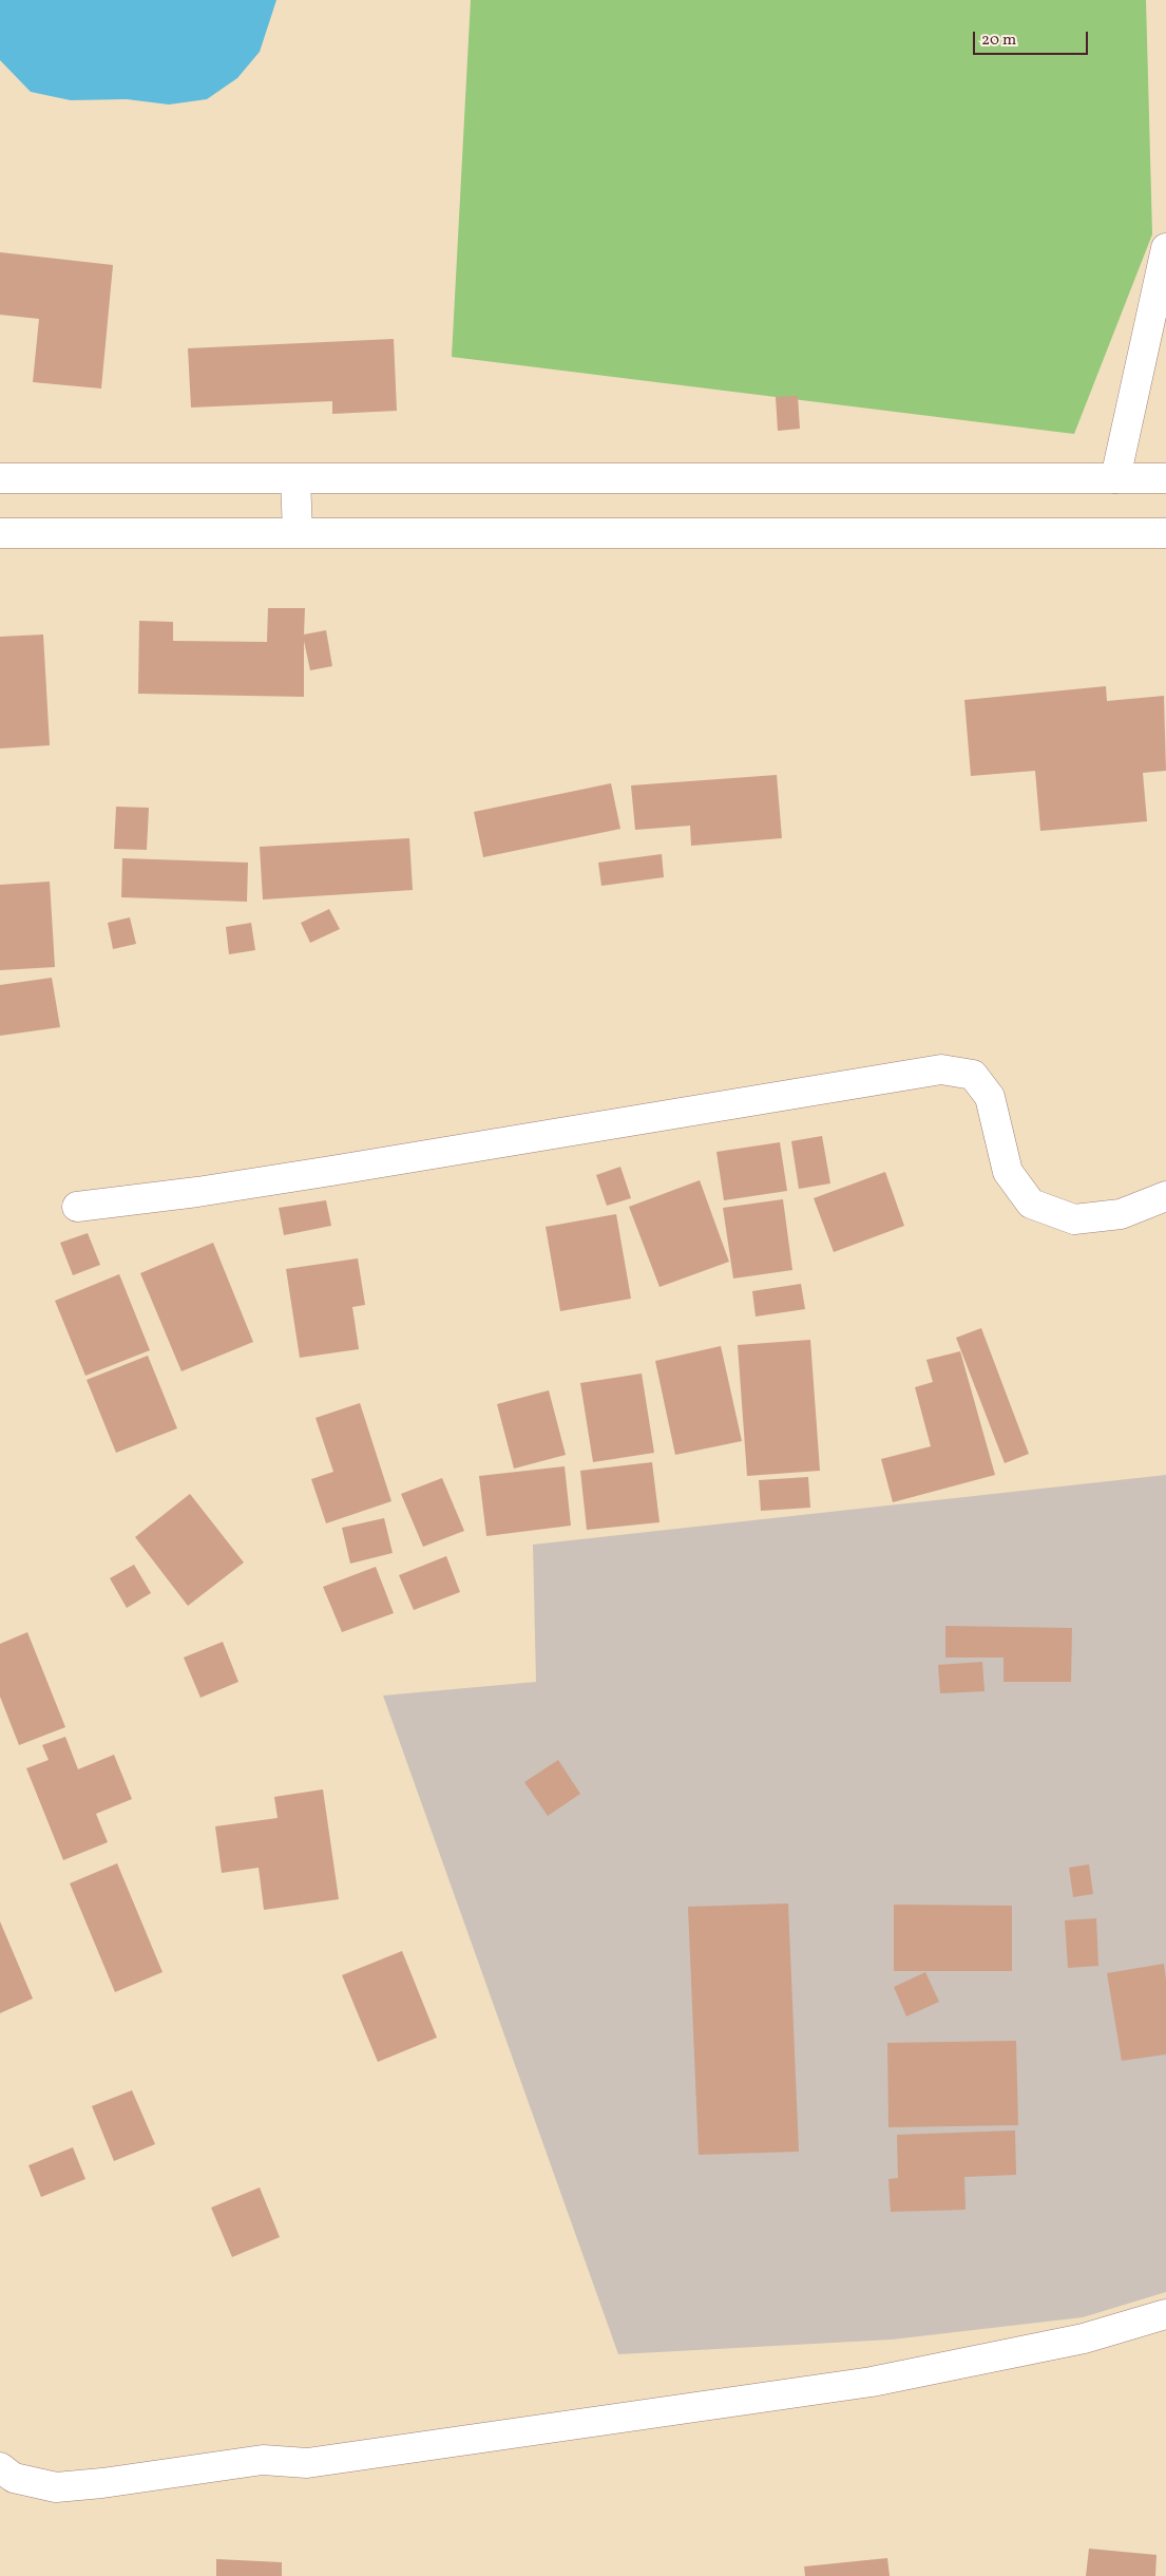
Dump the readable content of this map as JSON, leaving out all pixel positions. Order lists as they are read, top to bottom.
{
  "scale_bar": "20 m"
}
